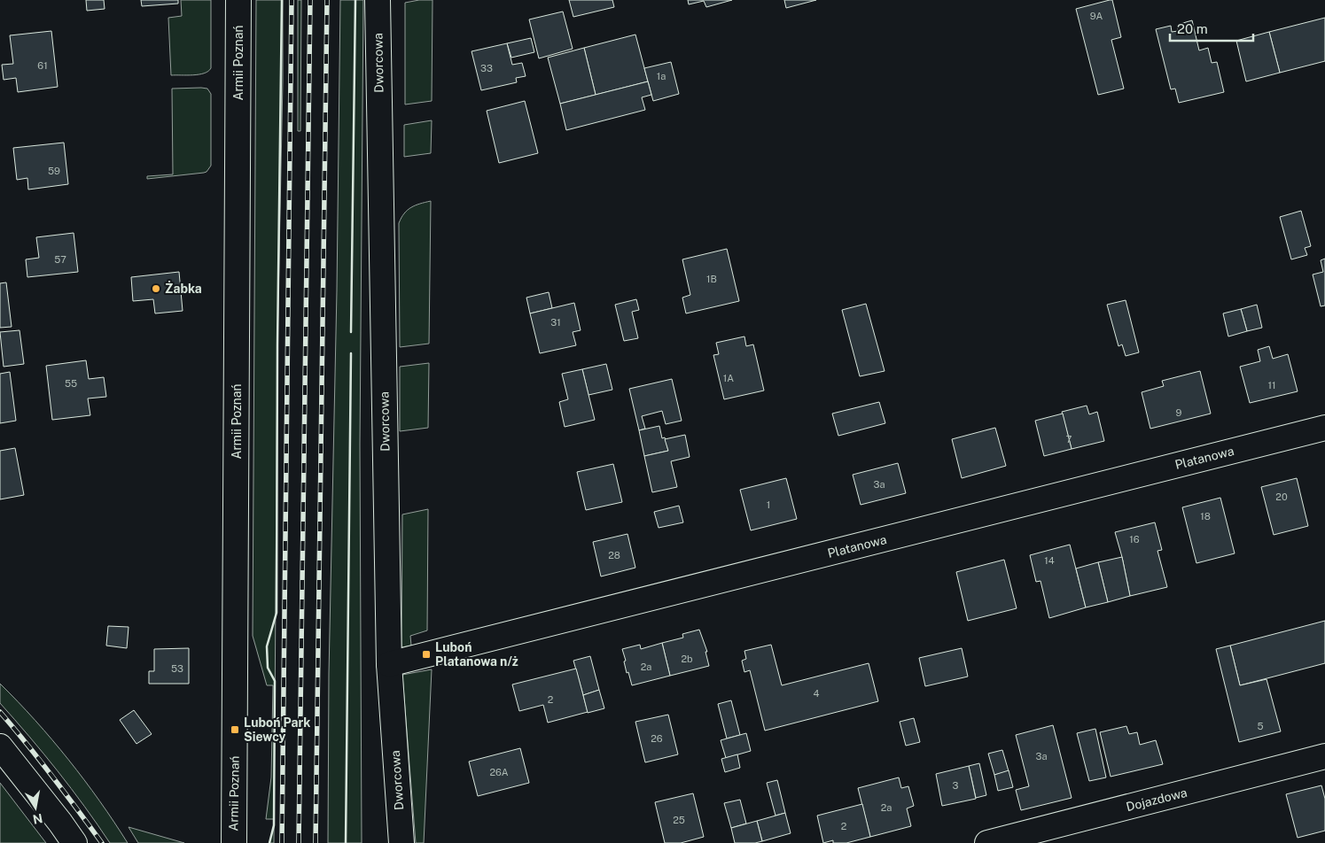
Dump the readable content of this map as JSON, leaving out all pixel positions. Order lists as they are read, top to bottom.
{
  "streets": {
    "street": [
      "Armii Poznań",
      "Dworcowa",
      "Platanowa",
      "Dojazdowa"
    ]
  },
  "crossings": [
    ["Dworcowa", "Platanowa"]
  ],
  "places": {
    "other": ["Żabka"],
    "transit": ["Luboń Platanowa n/ż", "Luboń Park Siewcy"]
  },
  "house_numbers": [
    "9A",
    "61",
    "33",
    "1a",
    "59",
    "57",
    "1B",
    "31",
    "1A",
    "55",
    "11",
    "9",
    "7",
    "3a",
    "20",
    "1",
    "18",
    "16",
    "28",
    "14",
    "2b",
    "2a",
    "53",
    "4",
    "2",
    "5",
    "26",
    "3a",
    "26A",
    "3",
    "2a",
    "25",
    "2"
  ],
  "scale_bar": "20 m",
  "north": "bottom"
}
